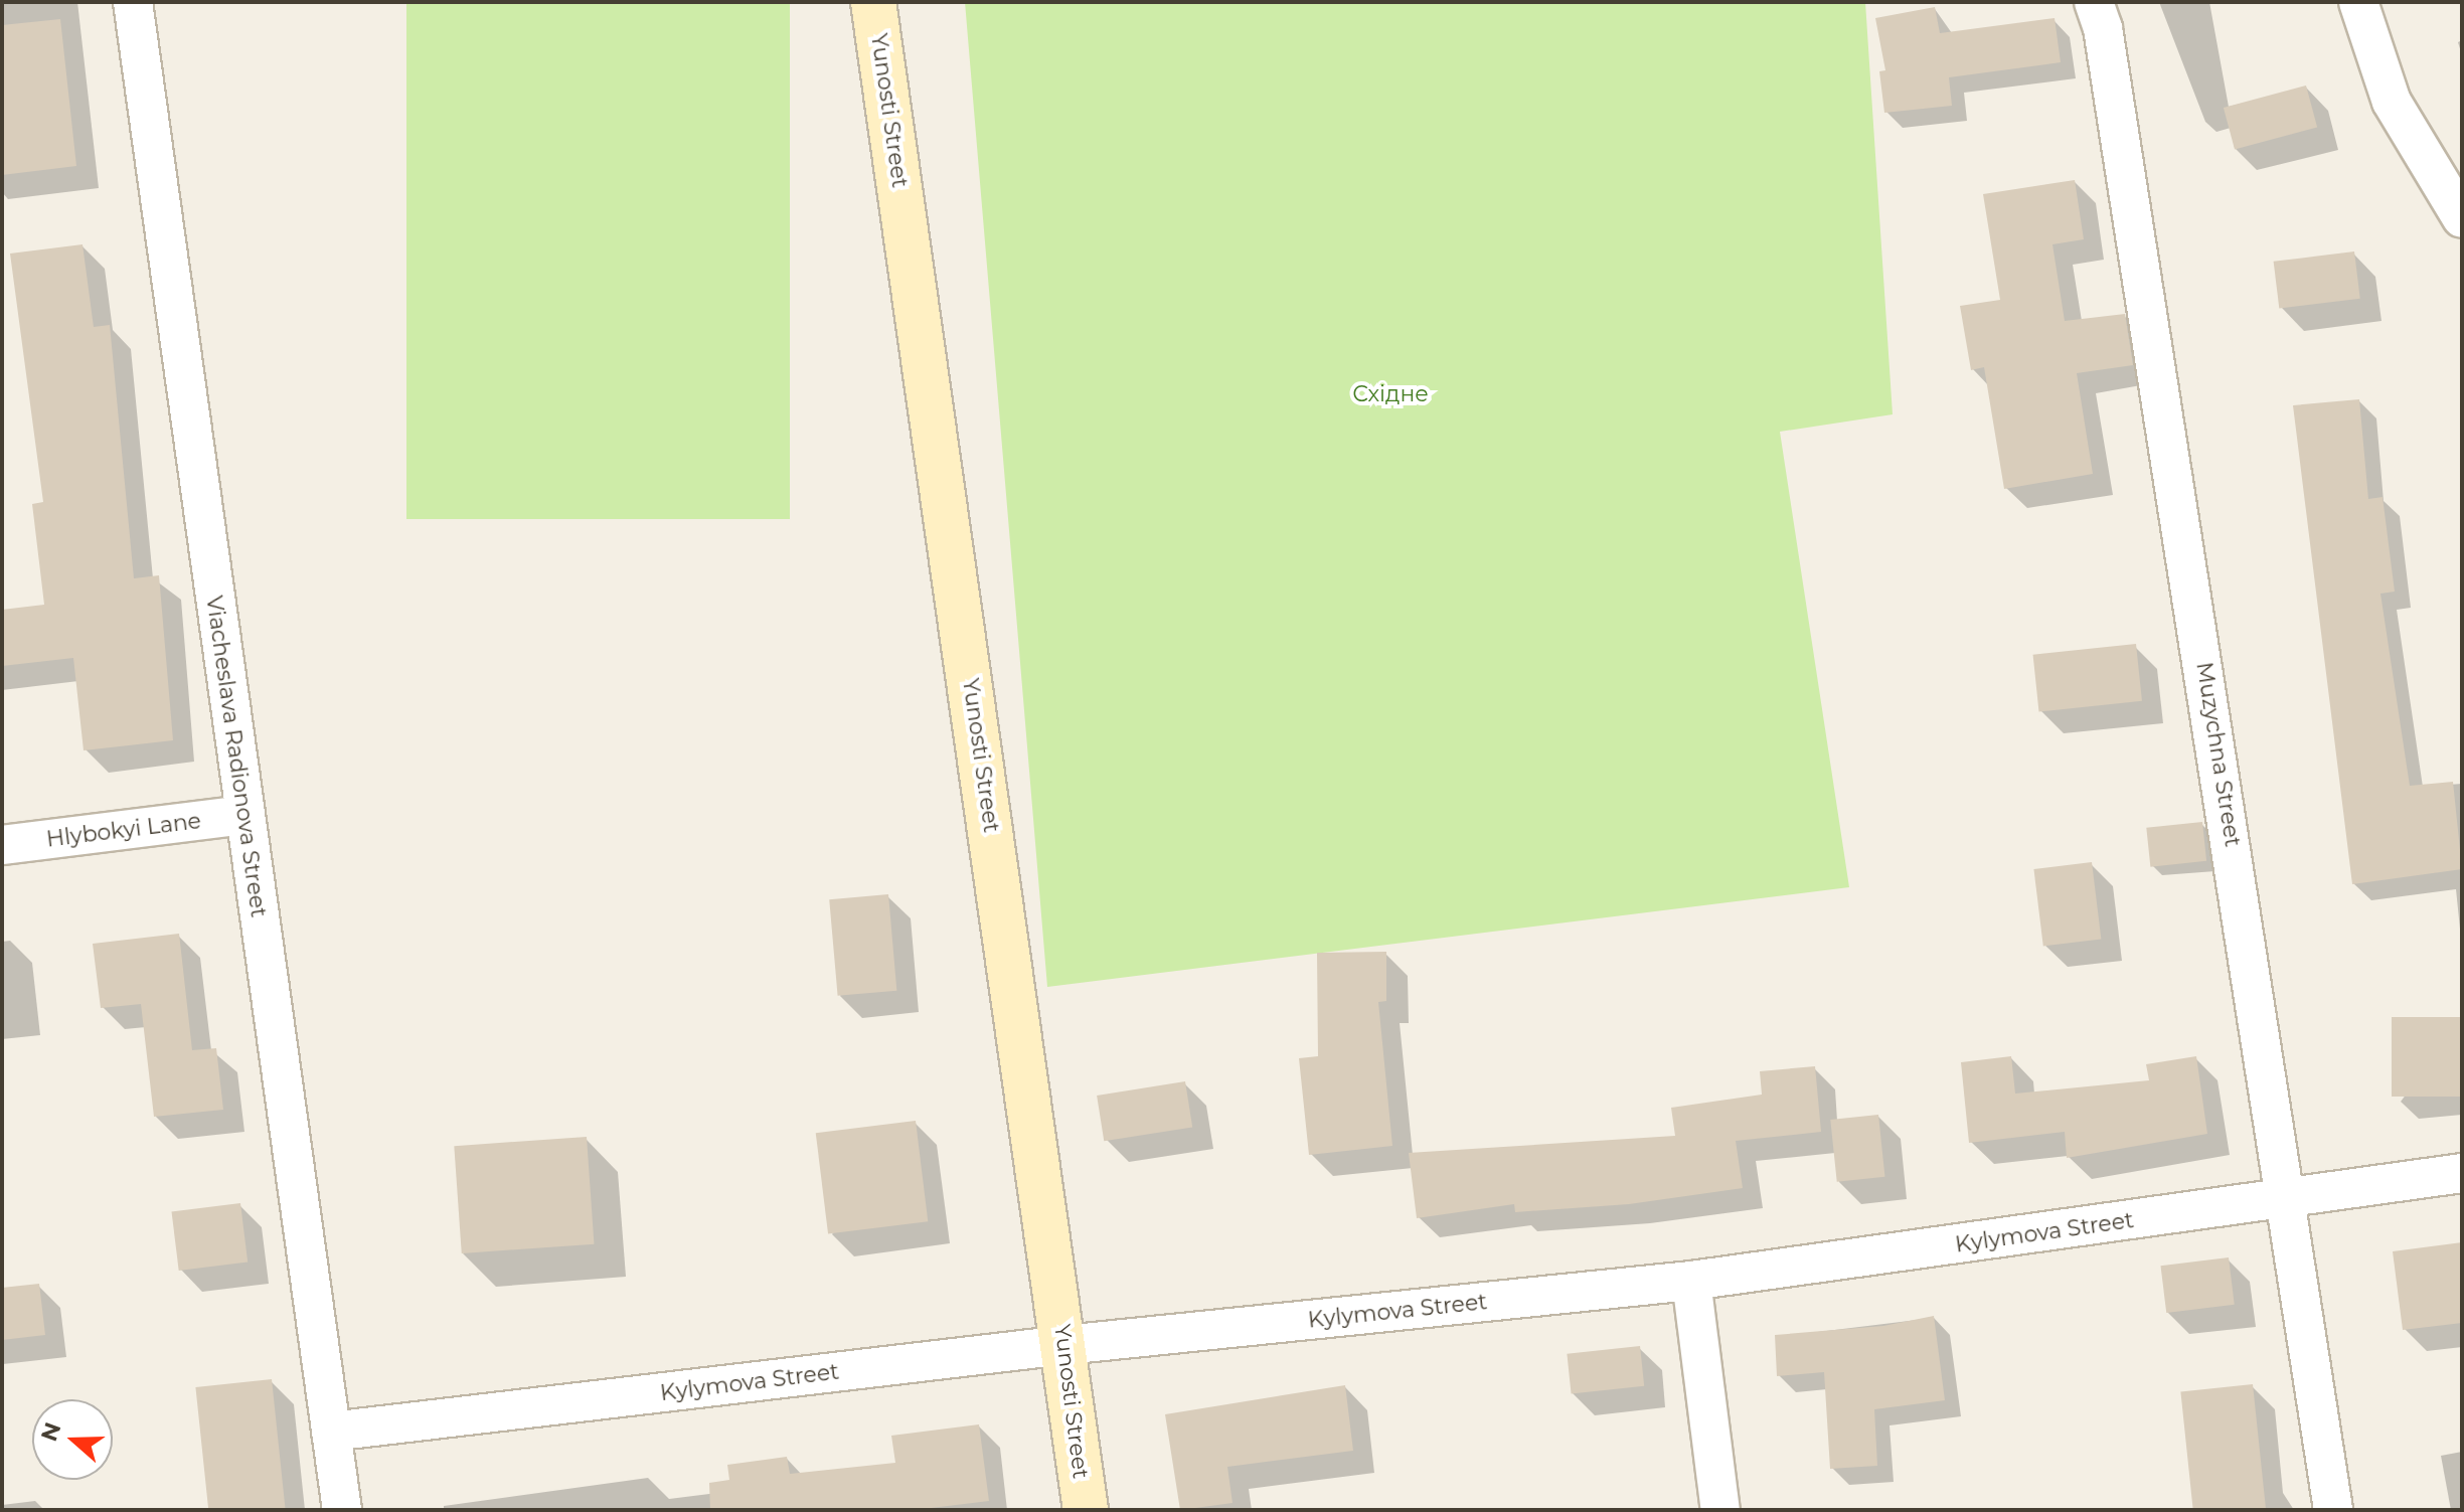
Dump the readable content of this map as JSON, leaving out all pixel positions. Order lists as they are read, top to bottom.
{
  "streets": {
    "street": [
      "Yunosti Street",
      "Muzychna Street",
      "Viacheslava Radionova Street",
      "Hlybokyi Lane",
      "Kylymova Street"
    ]
  },
  "crossings": [
    ["Yunosti Street", "Kylymova Street"],
    ["Muzychna Street", "Kylymova Street"],
    ["Viacheslava Radionova Street", "Hlybokyi Lane"],
    ["Viacheslava Radionova Street", "Kylymova Street"]
  ],
  "parks": ["Східне"],
  "north": "left"
}
